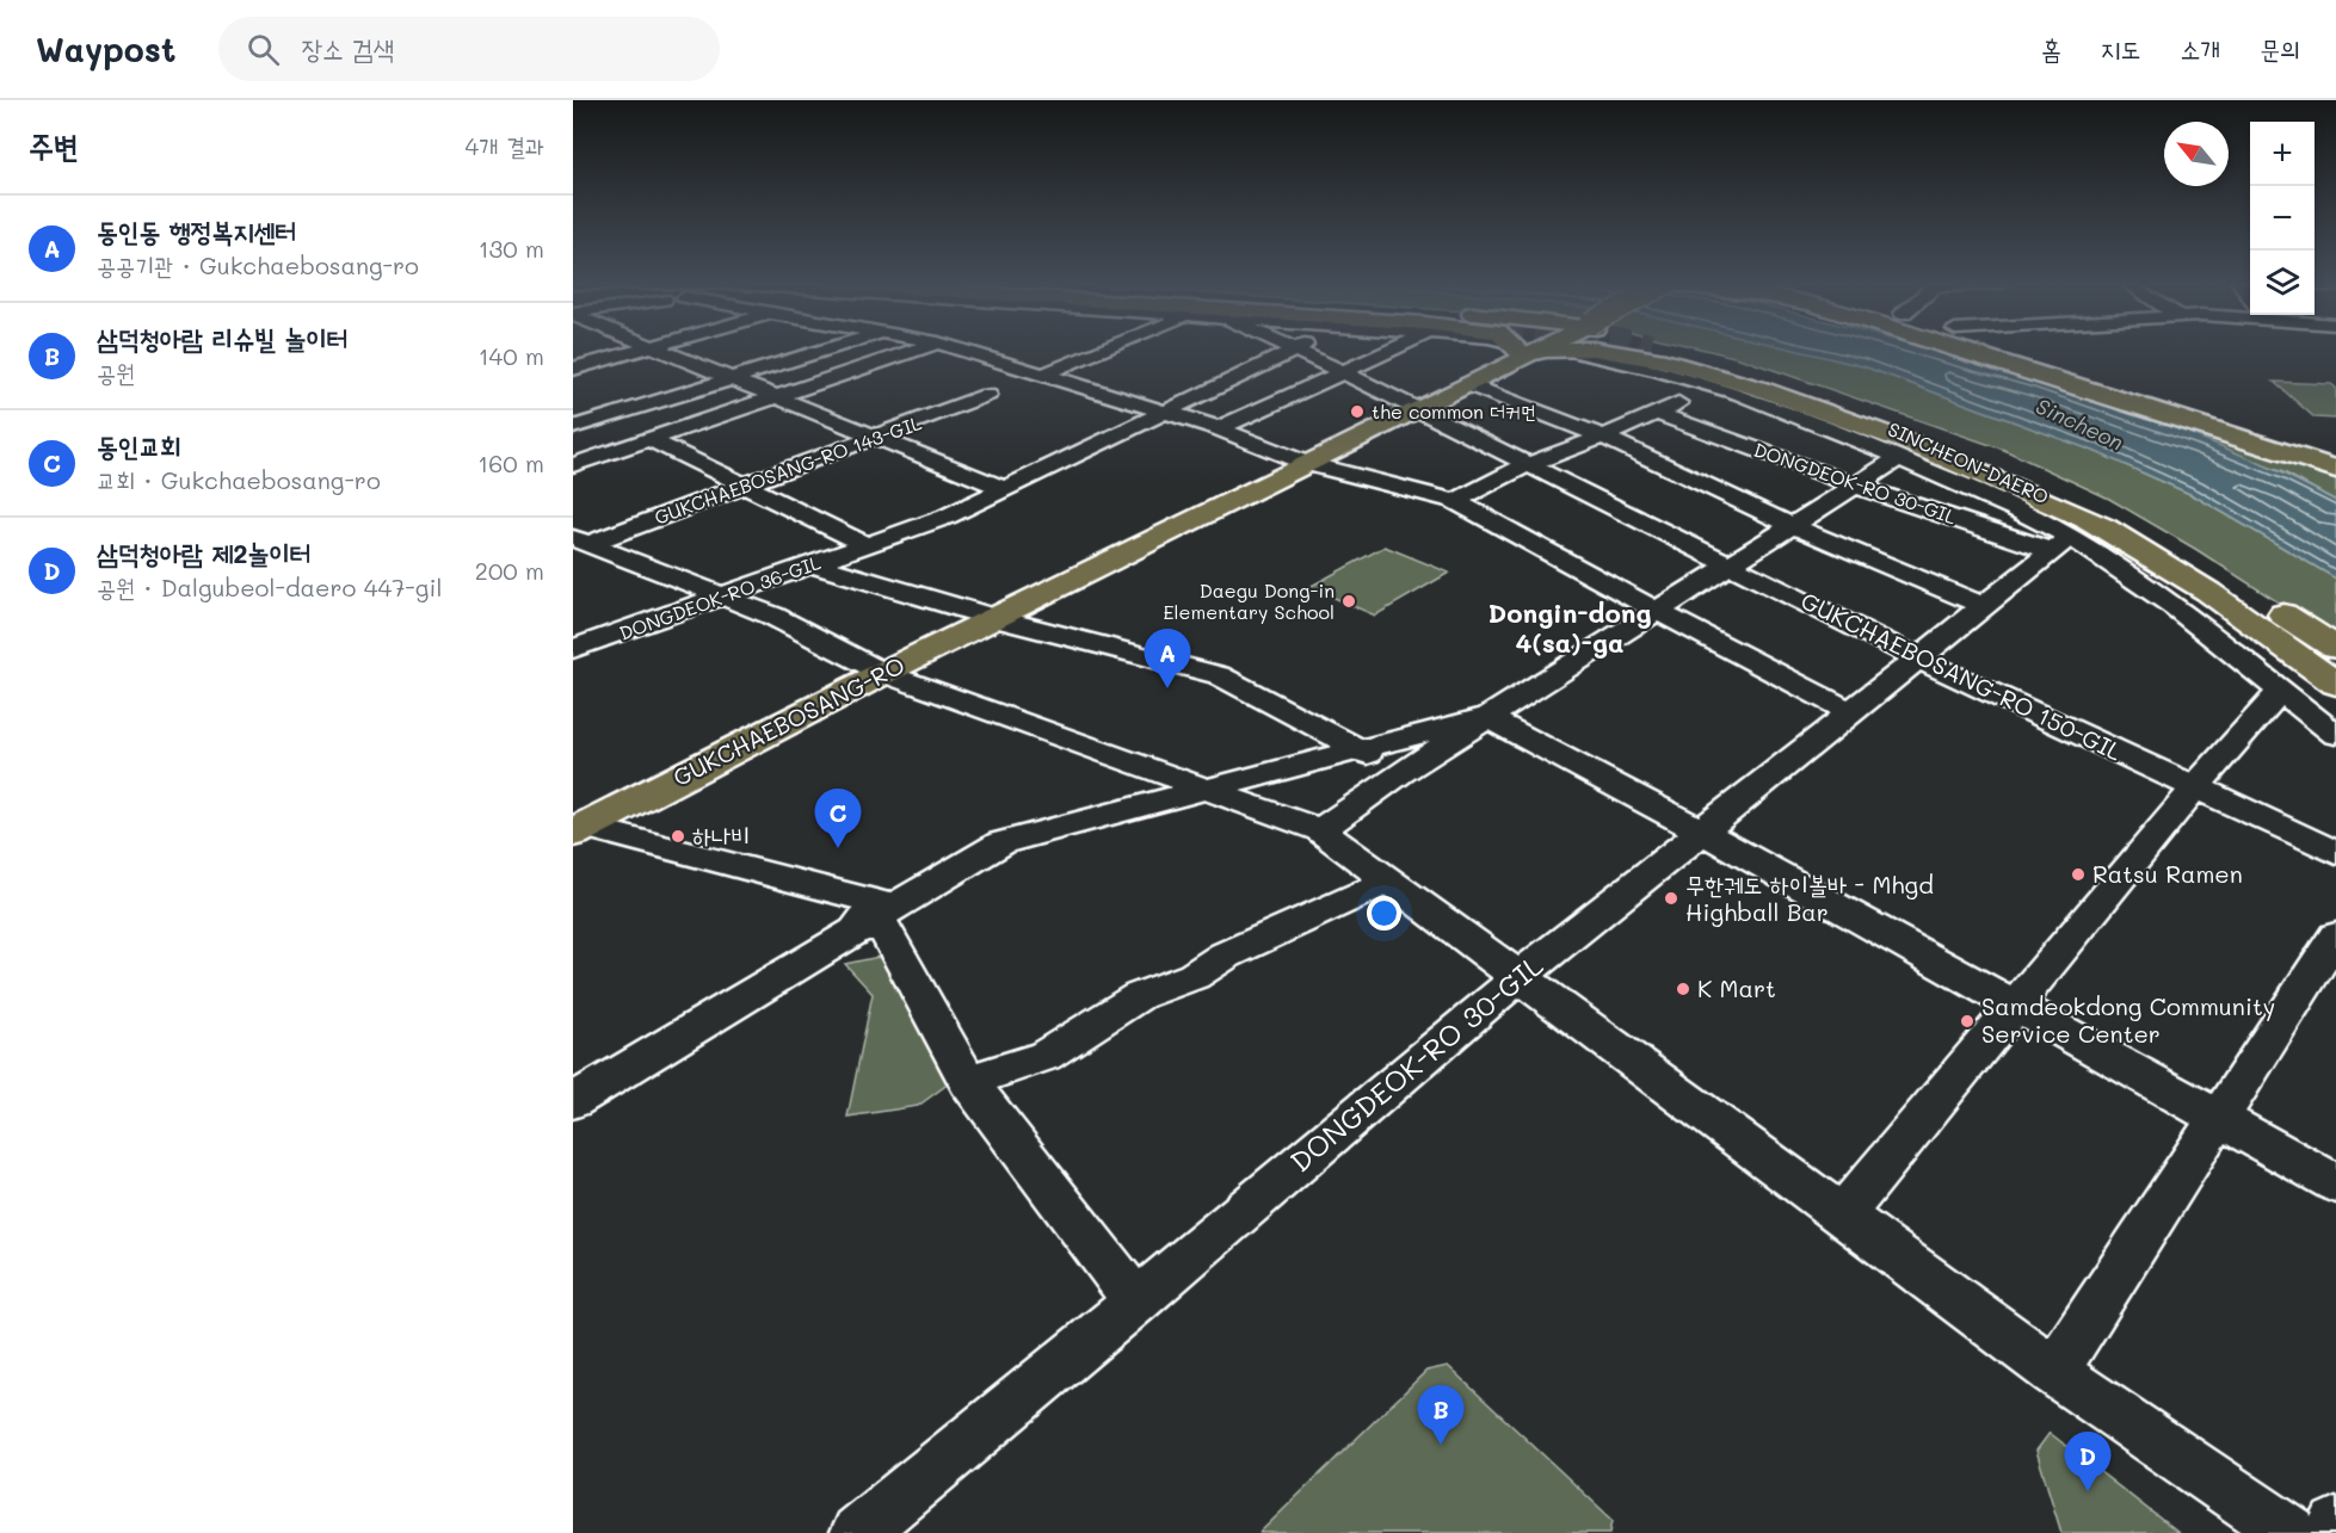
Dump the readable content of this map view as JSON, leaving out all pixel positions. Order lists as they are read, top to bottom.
{
  "streets": {
    "main road": ["SINCHEON-DAERO", "GUKCHAEBOSANG-RO"],
    "street": [
      "GUKCHAEBOSANG-RO 143-GIL",
      "DONGDEOK-RO 30-GIL",
      "DONGDEOK-RO 36-GIL",
      "GUKCHAEBOSANG-RO 150-GIL"
    ]
  },
  "crossings": [
    ["SINCHEON-DAERO", "DONGDEOK-RO 30-GIL"],
    ["GUKCHAEBOSANG-RO 143-GIL", "DONGDEOK-RO 30-GIL"],
    ["GUKCHAEBOSANG-RO 143-GIL", "DONGDEOK-RO 36-GIL"],
    ["GUKCHAEBOSANG-RO 143-GIL", "GUKCHAEBOSANG-RO"],
    ["DONGDEOK-RO 30-GIL", "GUKCHAEBOSANG-RO 150-GIL"],
    ["DONGDEOK-RO 36-GIL", "GUKCHAEBOSANG-RO 150-GIL"],
    ["GUKCHAEBOSANG-RO 150-GIL", "GUKCHAEBOSANG-RO"]
  ],
  "districts": ["Dongin-dong 4(sa)-ga"],
  "water": ["Sincheon"],
  "places": [
    "the common 더커먼",
    "Daegu Dong-in Elementary School",
    "하나비",
    "Ratsu Ramen",
    "무한궤도 하이볼바 - Mhgd Highball Bar",
    "K Mart",
    "Samdeokdong Community Service Center"
  ],
  "north": "top left",
  "page": {
    "header": "Waypost",
    "search": "장소 검색",
    "nav": [
      "홈",
      "지도",
      "소개",
      "문의"
    ],
    "heading": ["주변", "4개 결과"],
    "map_buttons": ["+", "−"],
    "list": [
      {
        "mark": "A",
        "name": "동인동 행정복지센터",
        "note": "공공기관 · Gukchaebosang-ro",
        "value": "130 m"
      },
      {
        "mark": "B",
        "name": "삼덕청아람 리슈빌 놀이터",
        "note": "공원",
        "value": "140 m"
      },
      {
        "mark": "C",
        "name": "동인교회",
        "note": "교회 · Gukchaebosang-ro",
        "value": "160 m"
      },
      {
        "mark": "D",
        "name": "삼덕청아람 제2놀이터",
        "note": "공원 · Dalgubeol-daero 447-gil",
        "value": "200 m"
      }
    ],
    "pins": [
      "A",
      "C",
      "B",
      "D"
    ]
  }
}
